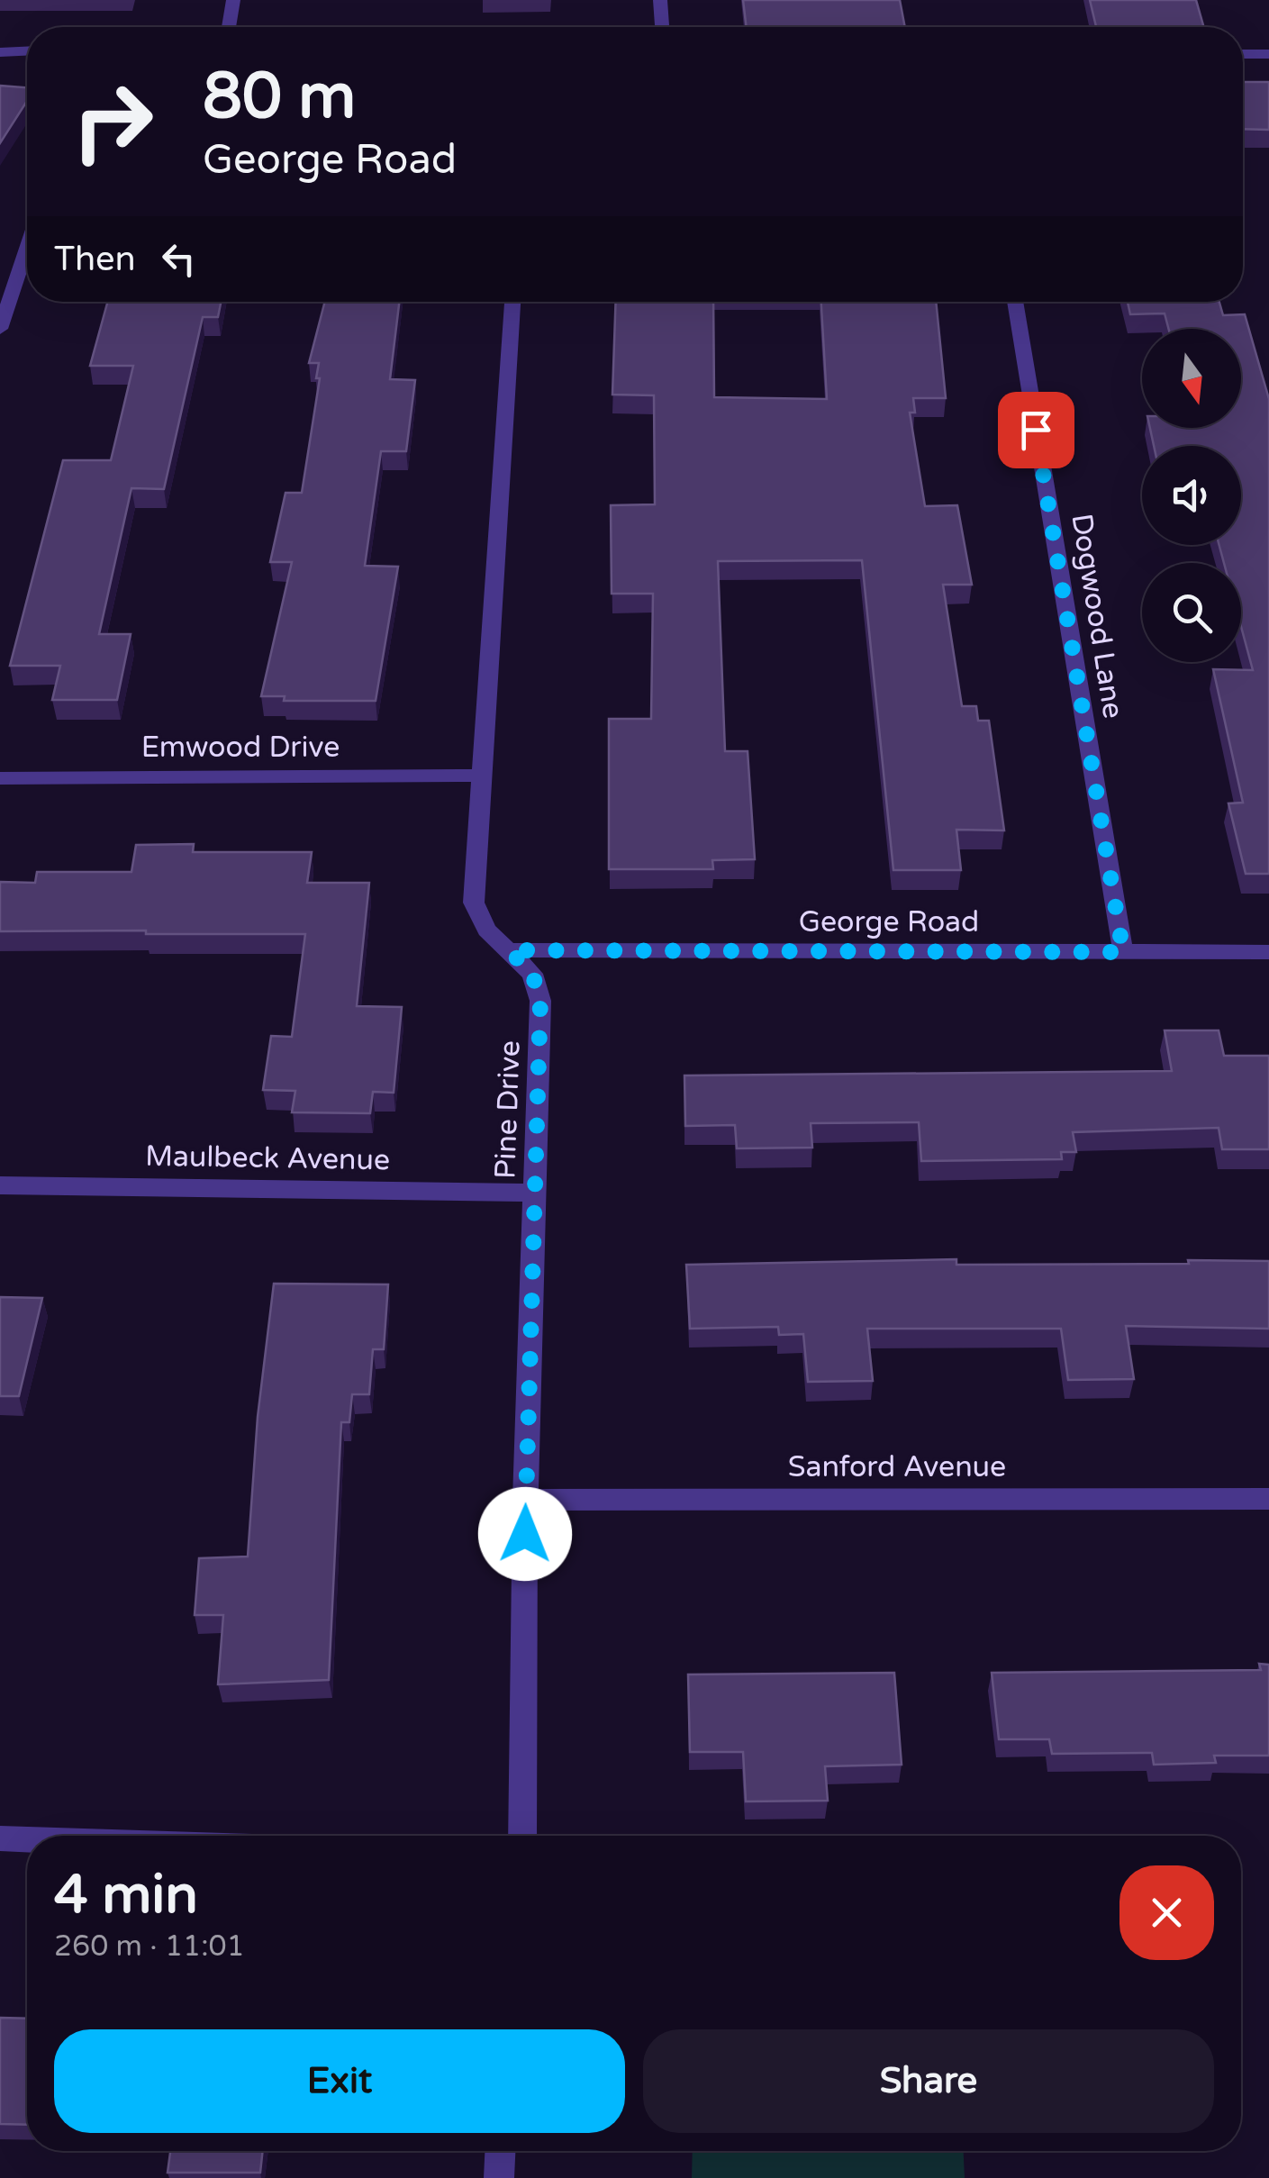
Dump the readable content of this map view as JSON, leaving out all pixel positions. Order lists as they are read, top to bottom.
{
  "streets": {
    "street": [
      "Dogwood Lane",
      "Emwood Drive",
      "George Road",
      "Pine Drive",
      "Maulbeck Avenue",
      "Sanford Avenue"
    ]
  },
  "crossings": [
    ["Dogwood Lane", "George Road"],
    ["Emwood Drive", "Pine Drive"],
    ["George Road", "Pine Drive"],
    ["Pine Drive", "Maulbeck Avenue"],
    ["Pine Drive", "Sanford Avenue"]
  ],
  "north": "bottom",
  "page": {
    "turn": ["80 m", "George Road"],
    "then": "Then",
    "heading": ["4 min", "260 m · 11:01"],
    "buttons": ["Exit", "Share"]
  }
}
